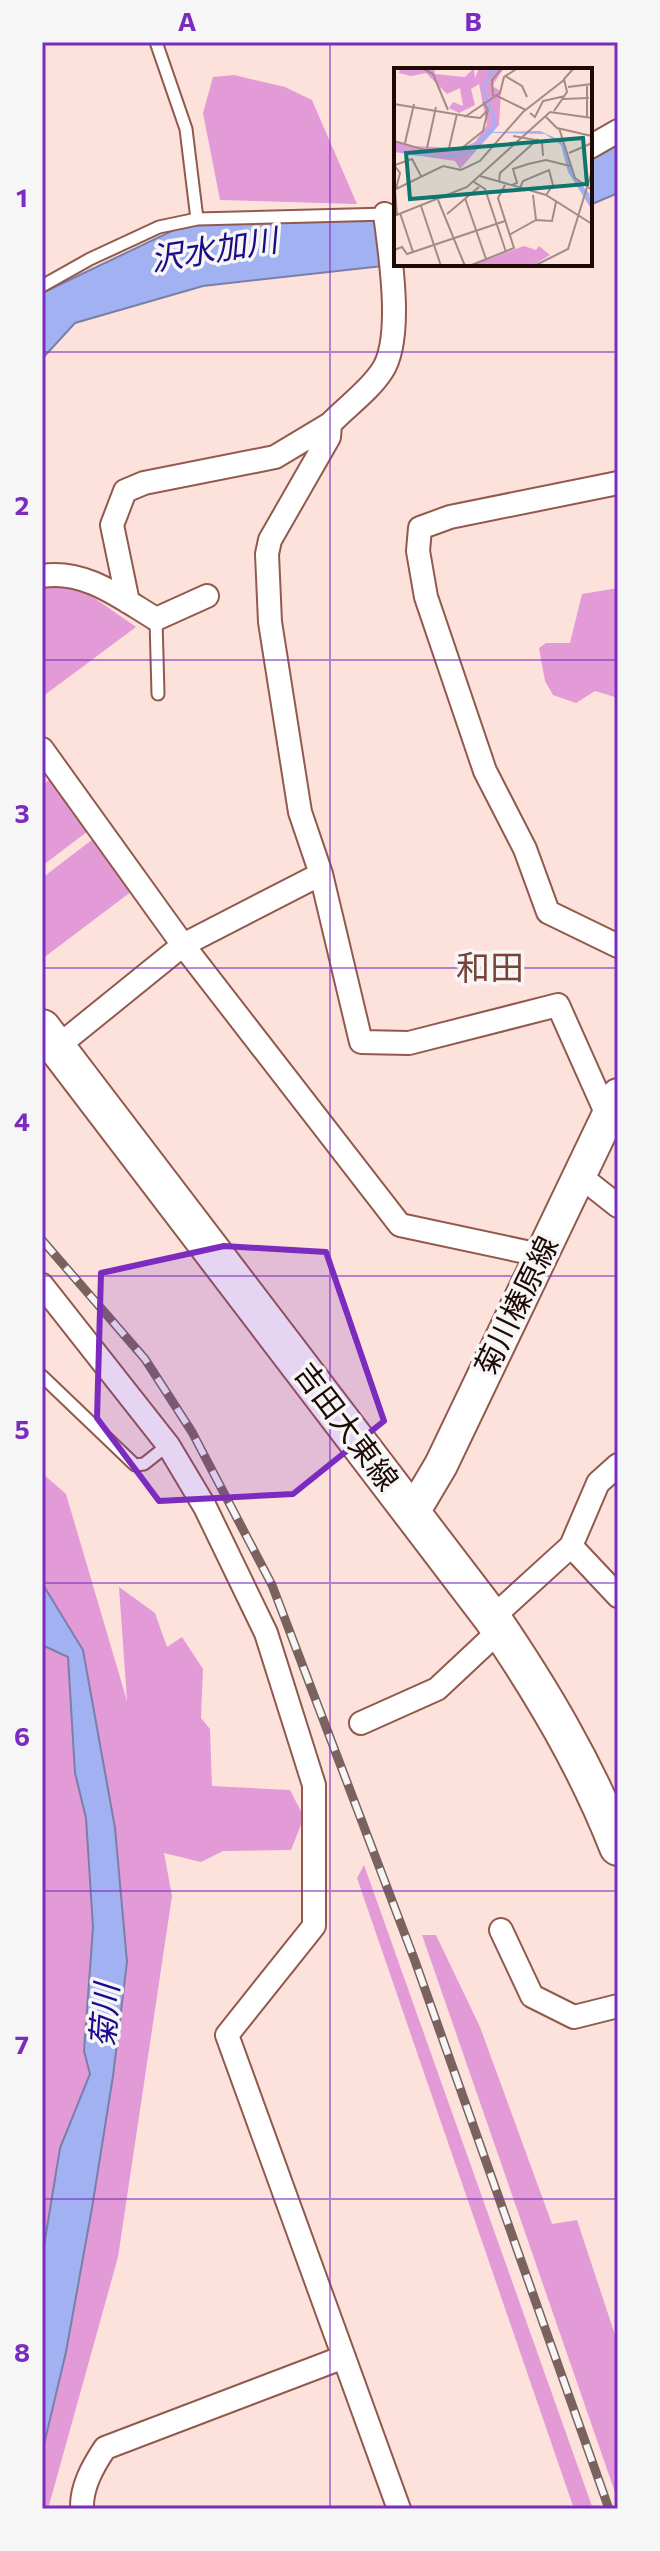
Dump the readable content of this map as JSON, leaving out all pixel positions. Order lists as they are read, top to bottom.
{
  "streets": {
    "main road": ["菊川榛原線", "吉田大東線"]
  },
  "crossings": [
    ["菊川榛原線", "吉田大東線"]
  ],
  "districts": ["和田"],
  "water": ["沢水加川", "菊川"],
  "grid": {
    "columns": ["A", "B"],
    "rows": [
      "1",
      "2",
      "3",
      "4",
      "5",
      "6",
      "7",
      "8"
    ]
  }
}
